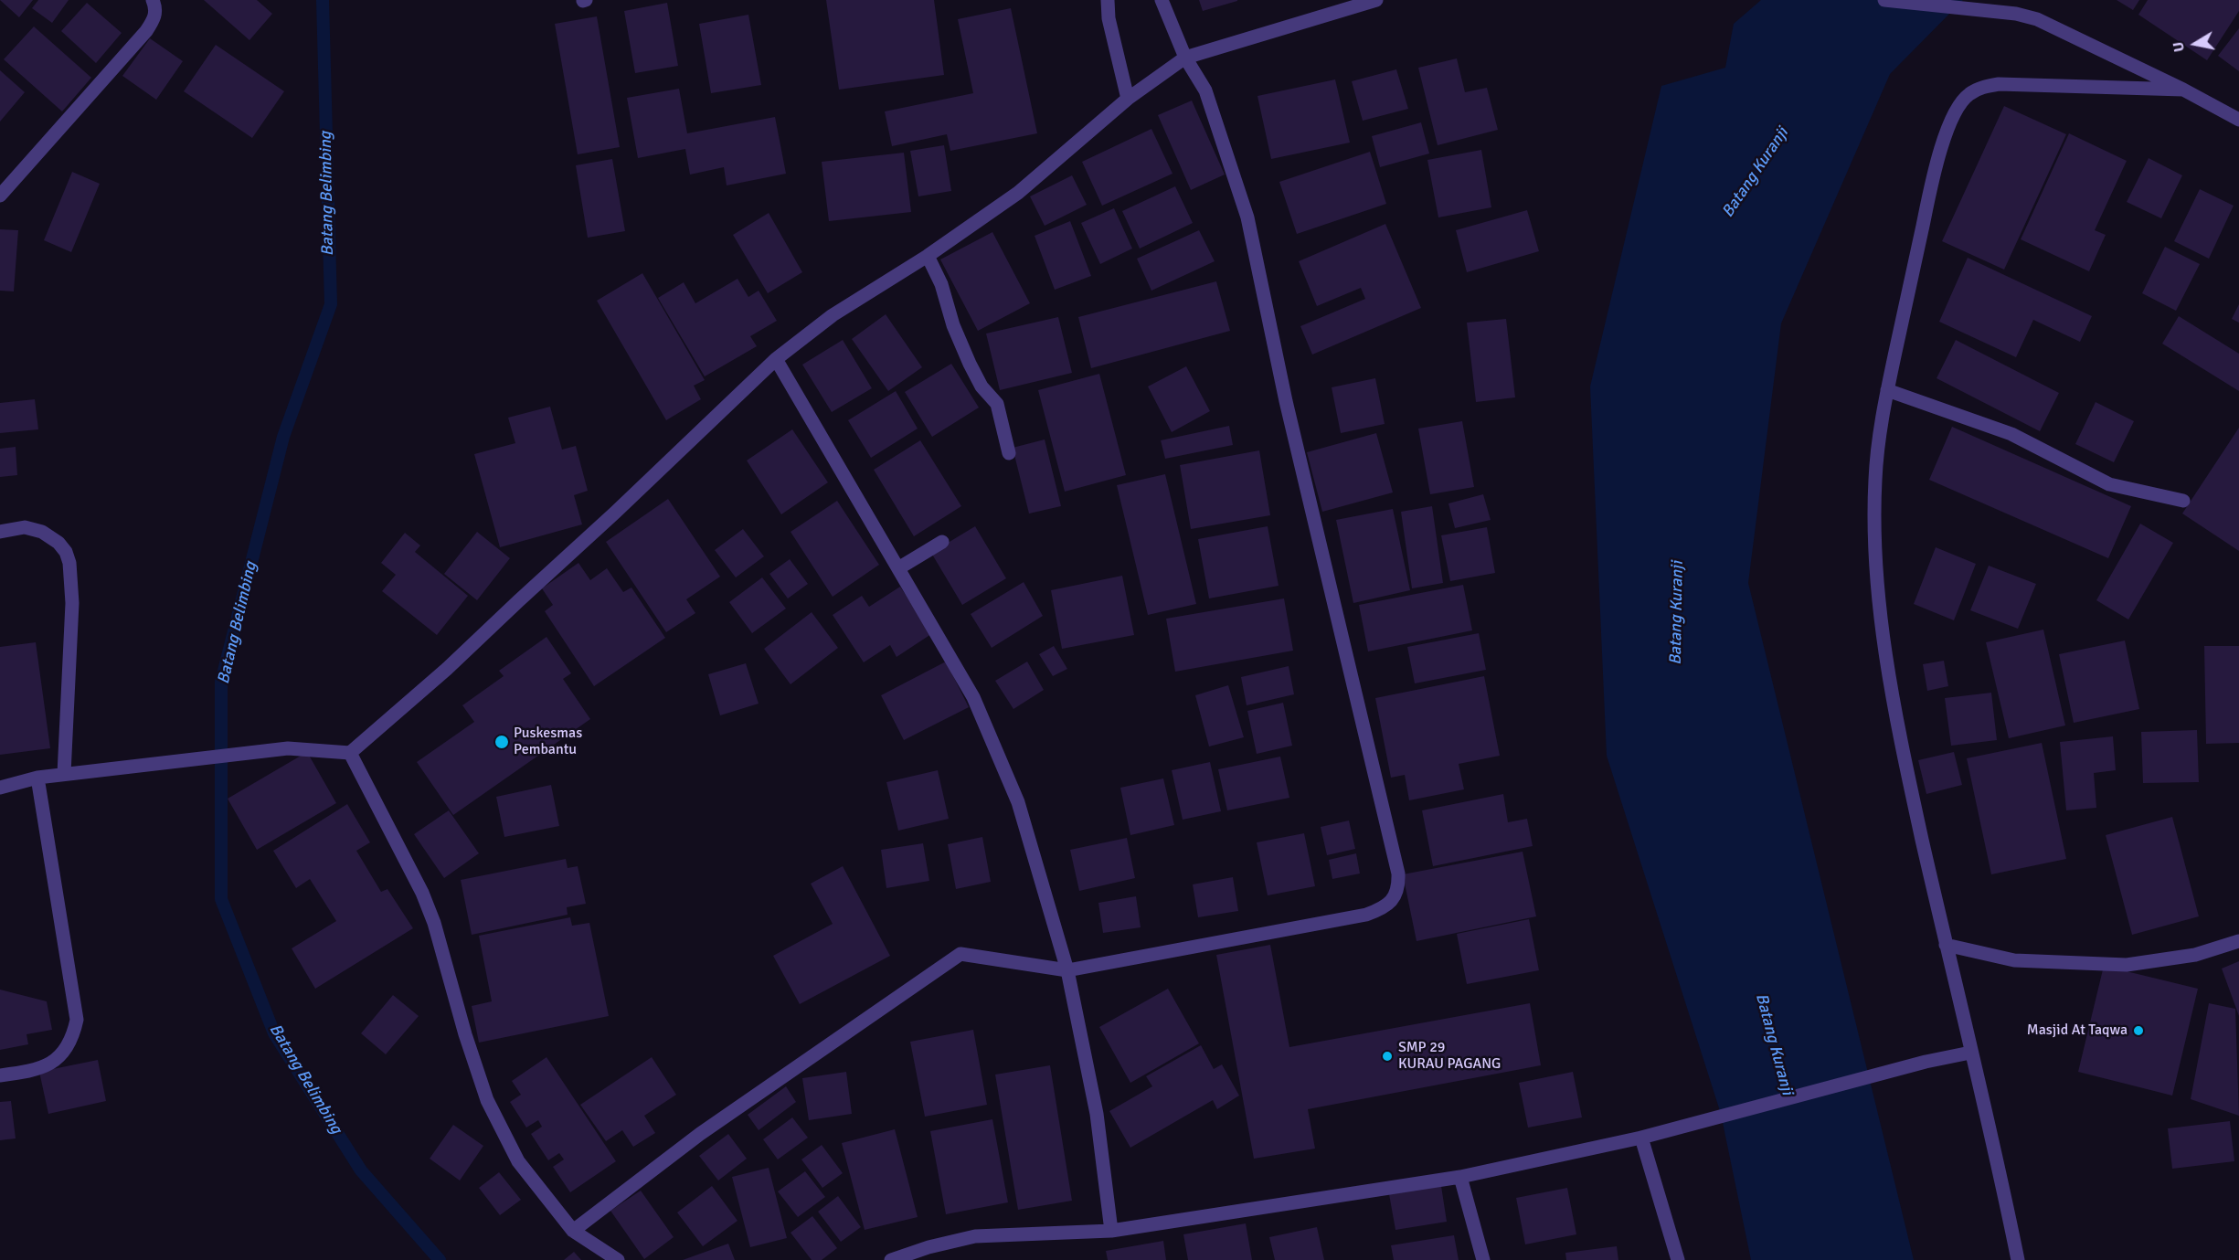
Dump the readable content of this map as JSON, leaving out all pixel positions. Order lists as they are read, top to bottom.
{
  "water": ["Batang Kuranji", "Batang Belimbing"],
  "places": ["Puskesmas Pembantu", "Masjid At Taqwa", "SMP 29 KURAU PAGANG"],
  "north": "left"
}
